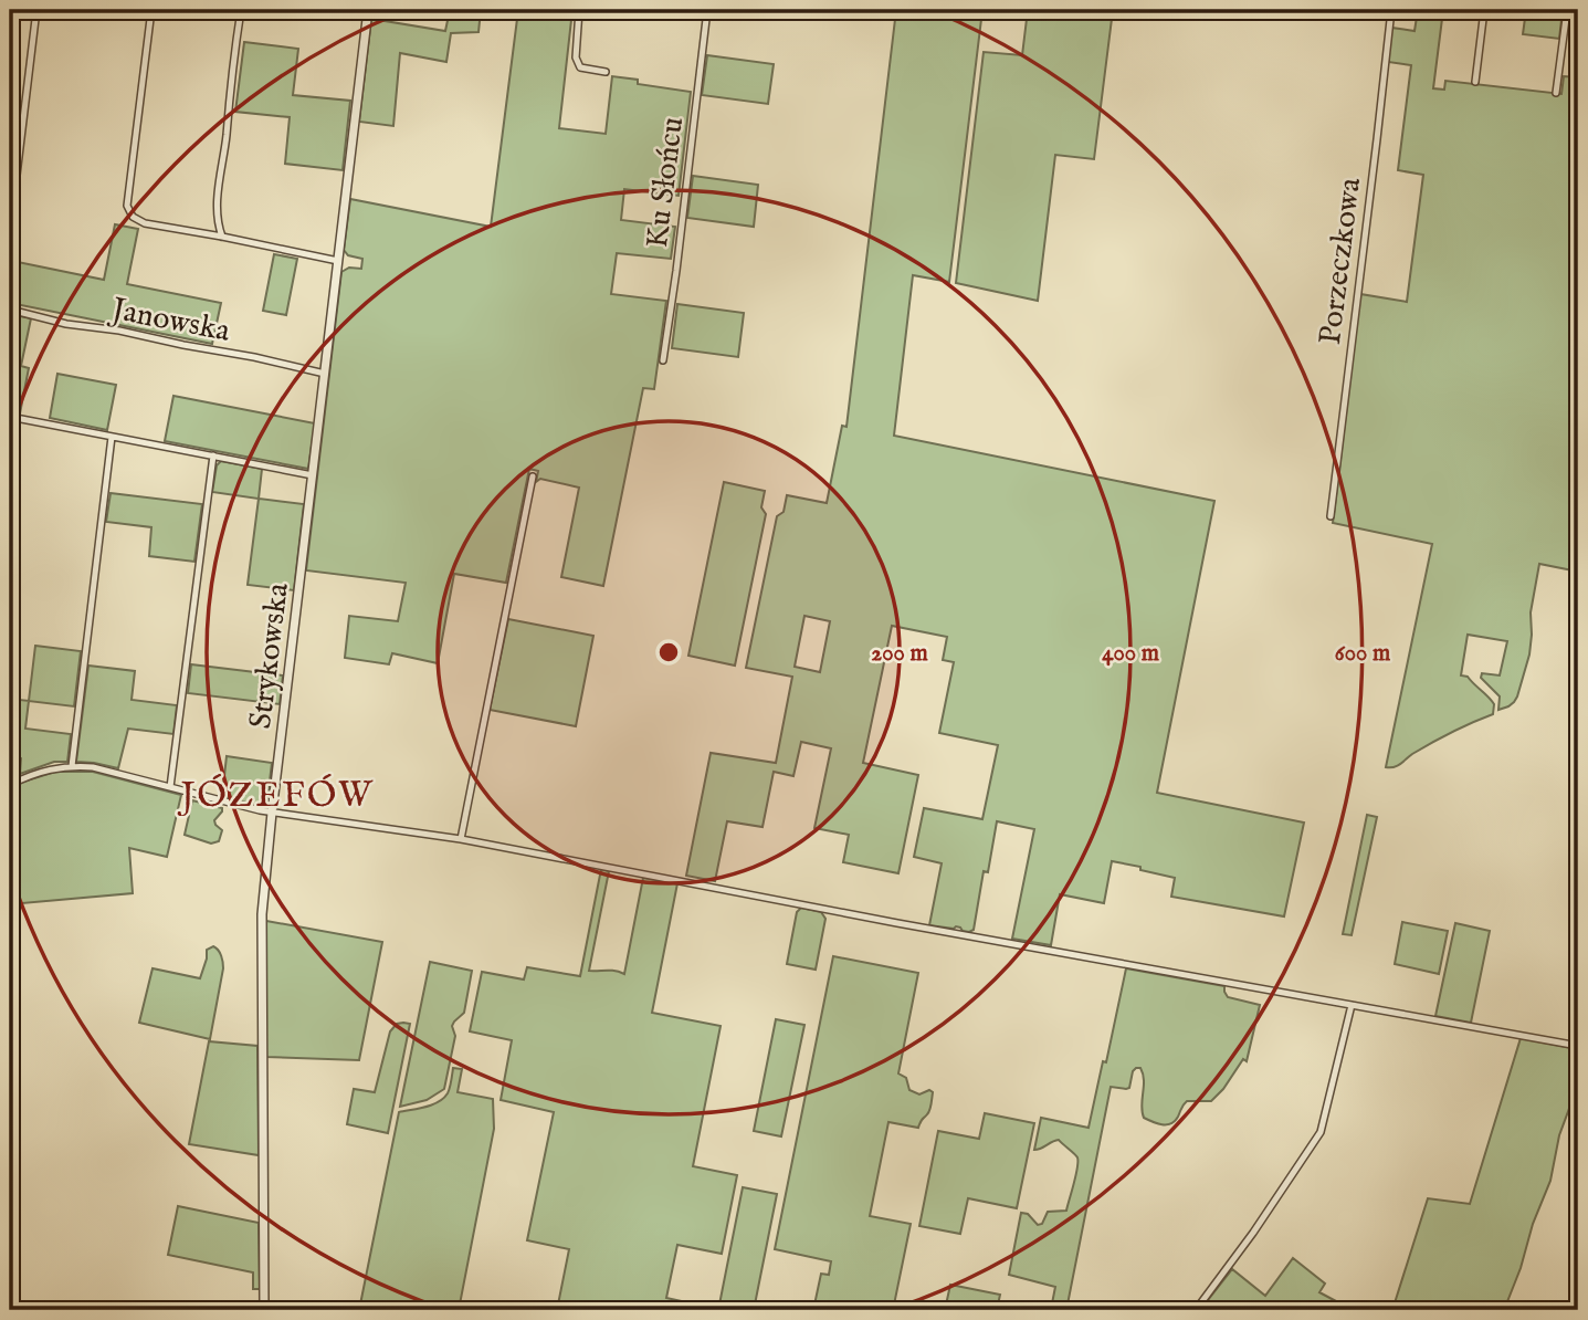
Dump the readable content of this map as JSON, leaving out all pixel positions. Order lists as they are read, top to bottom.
{
  "streets": {
    "street": [
      "Ku Słońcu",
      "Porzeczkowa",
      "Janowska",
      "Strykowska"
    ]
  },
  "crossings": [
    ["Janowska", "Strykowska"]
  ],
  "districts": ["JÓZEFÓW"],
  "rings": ["200 m", "400 m", "600 m"]
}
